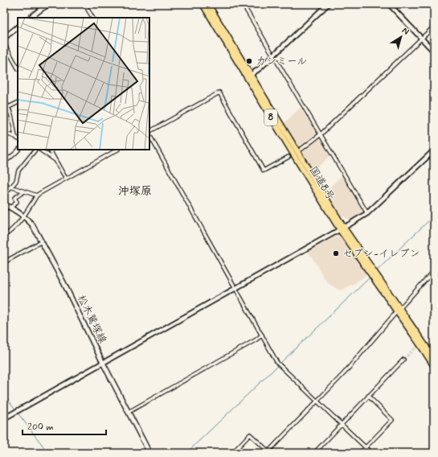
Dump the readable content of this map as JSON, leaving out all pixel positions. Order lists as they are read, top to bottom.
{
  "streets": {
    "highway": ["8", "国道8号"],
    "main road": ["松木鷲塚線"]
  },
  "crossings": [
    ["8", "国道8号"]
  ],
  "districts": ["沖塚原"],
  "places": ["カシミール", "セブン-イレブン"],
  "scale_bar": "200 m",
  "north": "top right"
}
